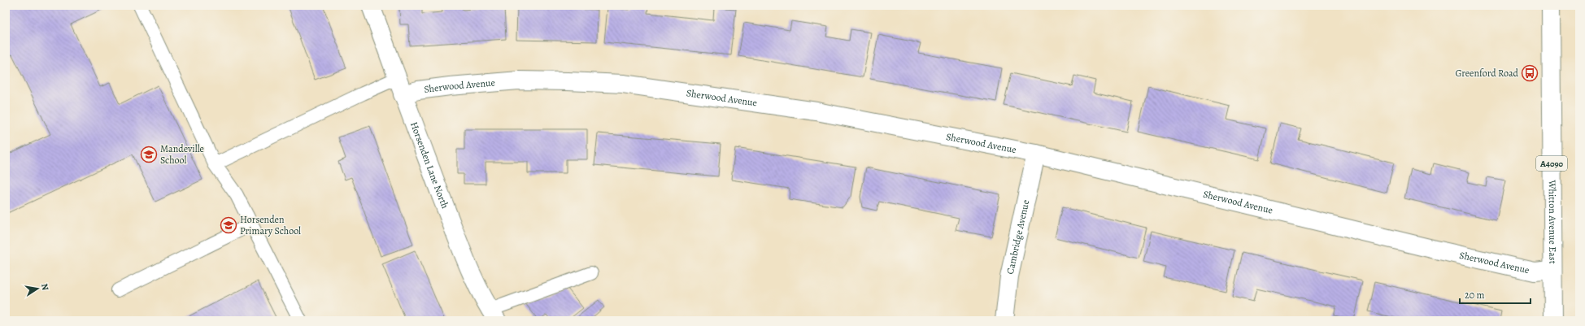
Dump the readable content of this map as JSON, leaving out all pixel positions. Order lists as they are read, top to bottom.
{
  "streets": {
    "street": [
      "Sherwood Avenue",
      "A4090",
      "Horsenden Lane North",
      "Whitton Avenue East",
      "Cambridge Avenue"
    ]
  },
  "crossings": [
    ["Sherwood Avenue", "Horsenden Lane North"],
    ["Sherwood Avenue", "Whitton Avenue East"],
    ["Sherwood Avenue", "Cambridge Avenue"]
  ],
  "places": {
    "bus stop": ["Greenford Road"],
    "school or university": ["Mandeville School", "Horsenden Primary School"]
  },
  "scale_bar": "20 m",
  "north": "right"
}
